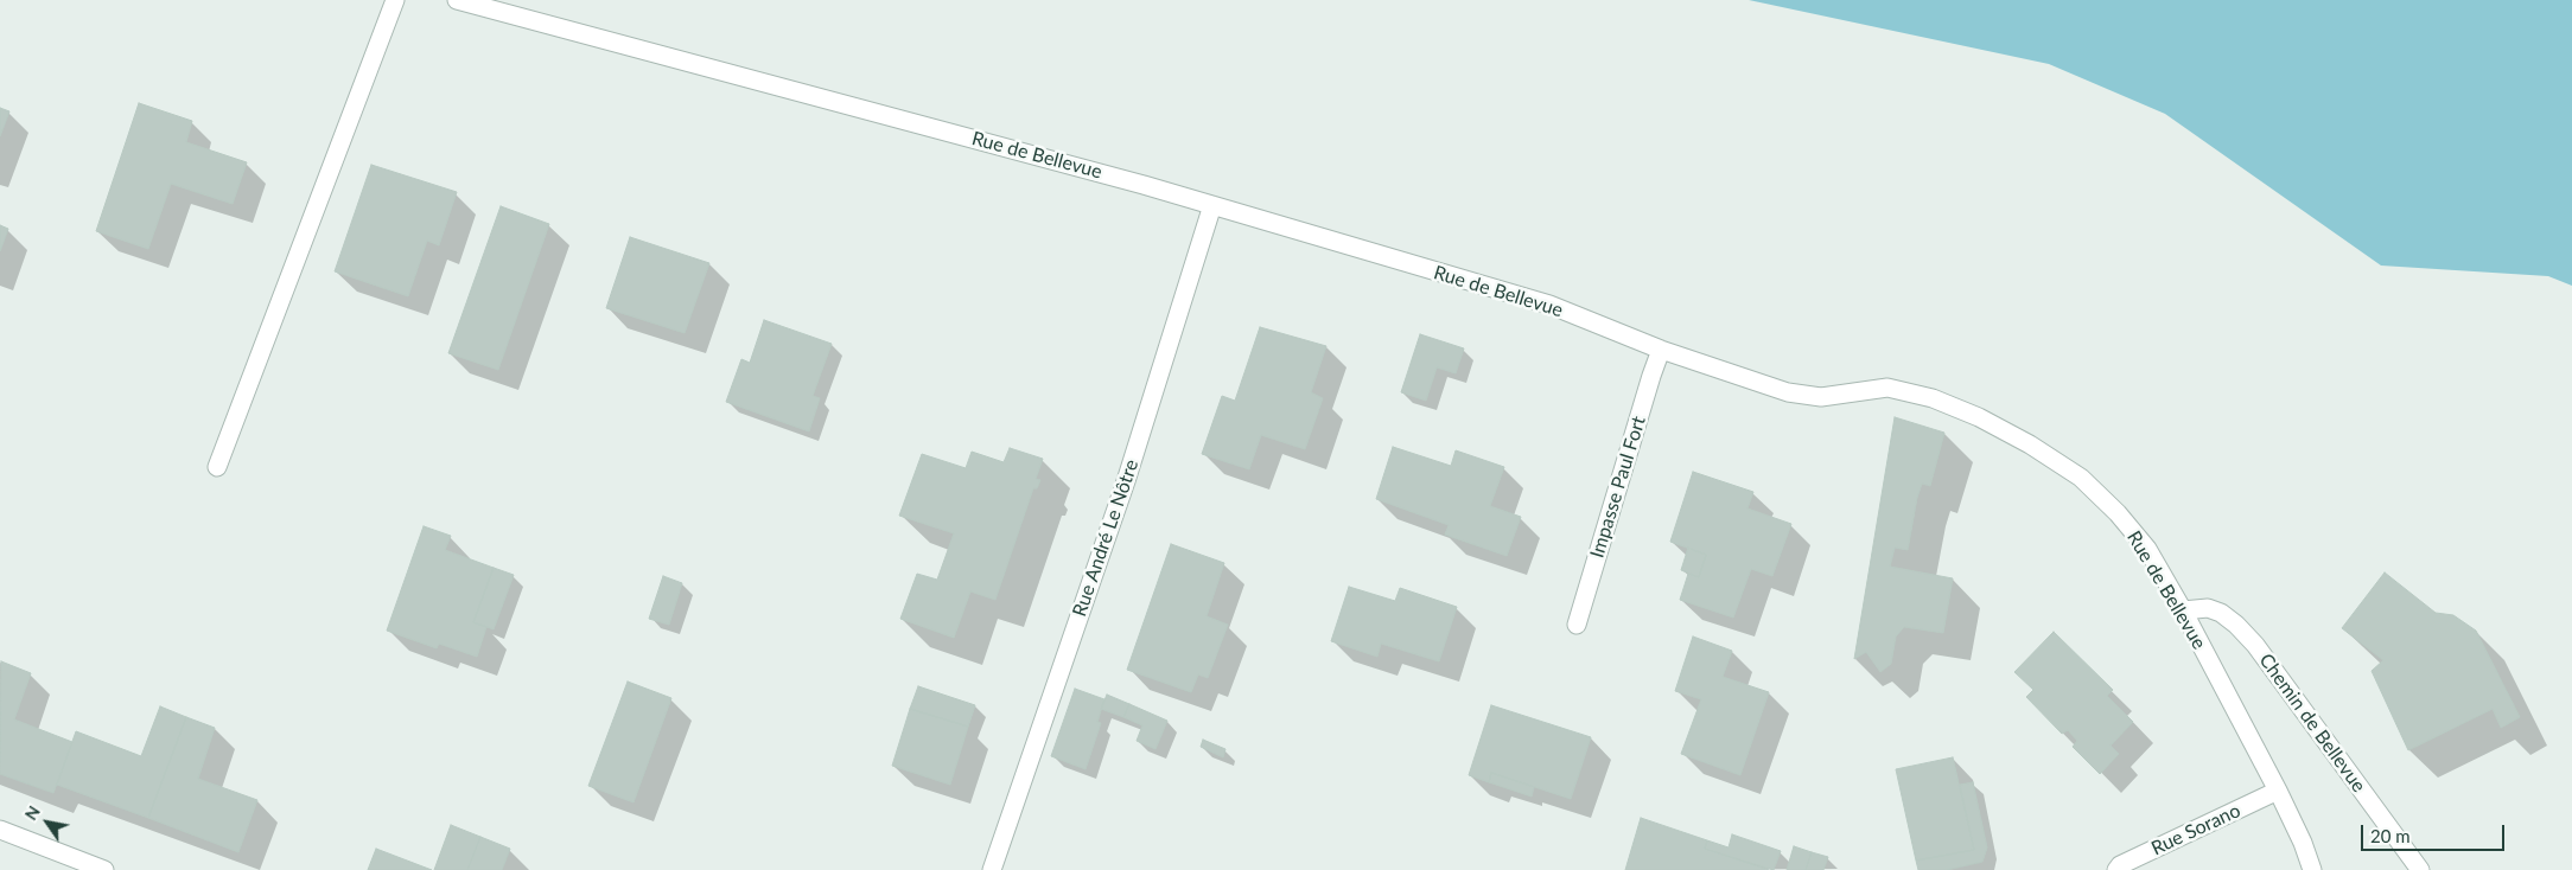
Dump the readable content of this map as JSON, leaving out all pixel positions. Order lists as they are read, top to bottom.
{
  "streets": {
    "street": [
      "Rue de Bellevue",
      "Impasse Paul Fort",
      "Rue André Le Nôtre",
      "Chemin de Bellevue",
      "Rue Sorano"
    ]
  },
  "crossings": [
    ["Rue de Bellevue", "Impasse Paul Fort"],
    ["Rue de Bellevue", "Rue André Le Nôtre"],
    ["Rue de Bellevue", "Chemin de Bellevue"],
    ["Rue de Bellevue", "Rue Sorano"]
  ],
  "scale_bar": "20 m",
  "north": "top left"
}
